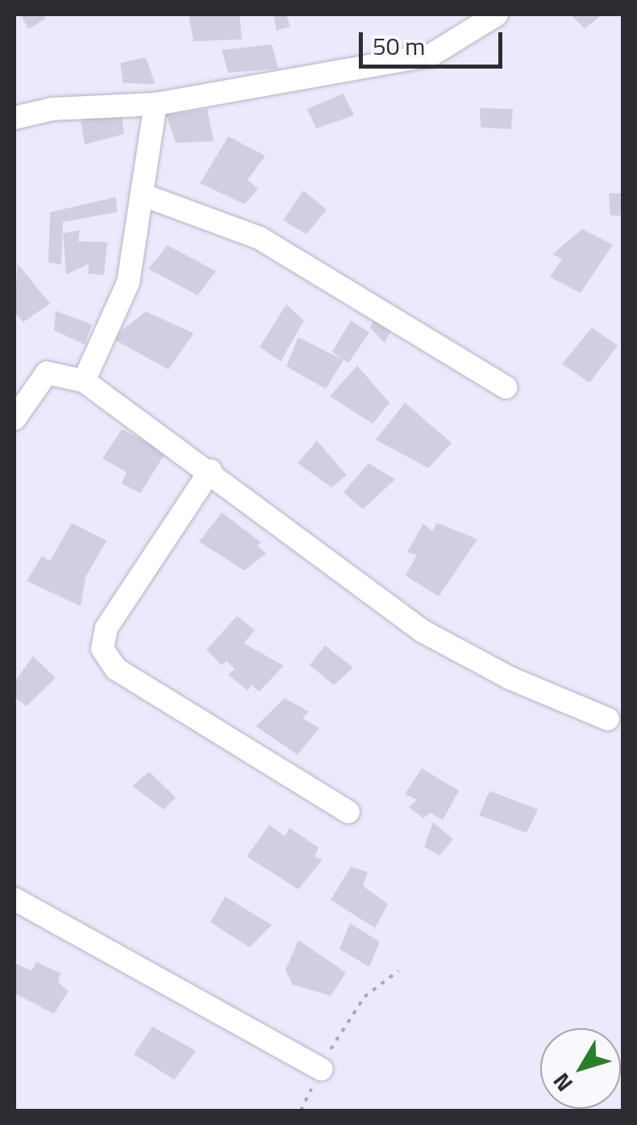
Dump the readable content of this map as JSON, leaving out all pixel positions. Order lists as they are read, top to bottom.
{
  "scale_bar": "50 m",
  "north": "bottom left"
}
